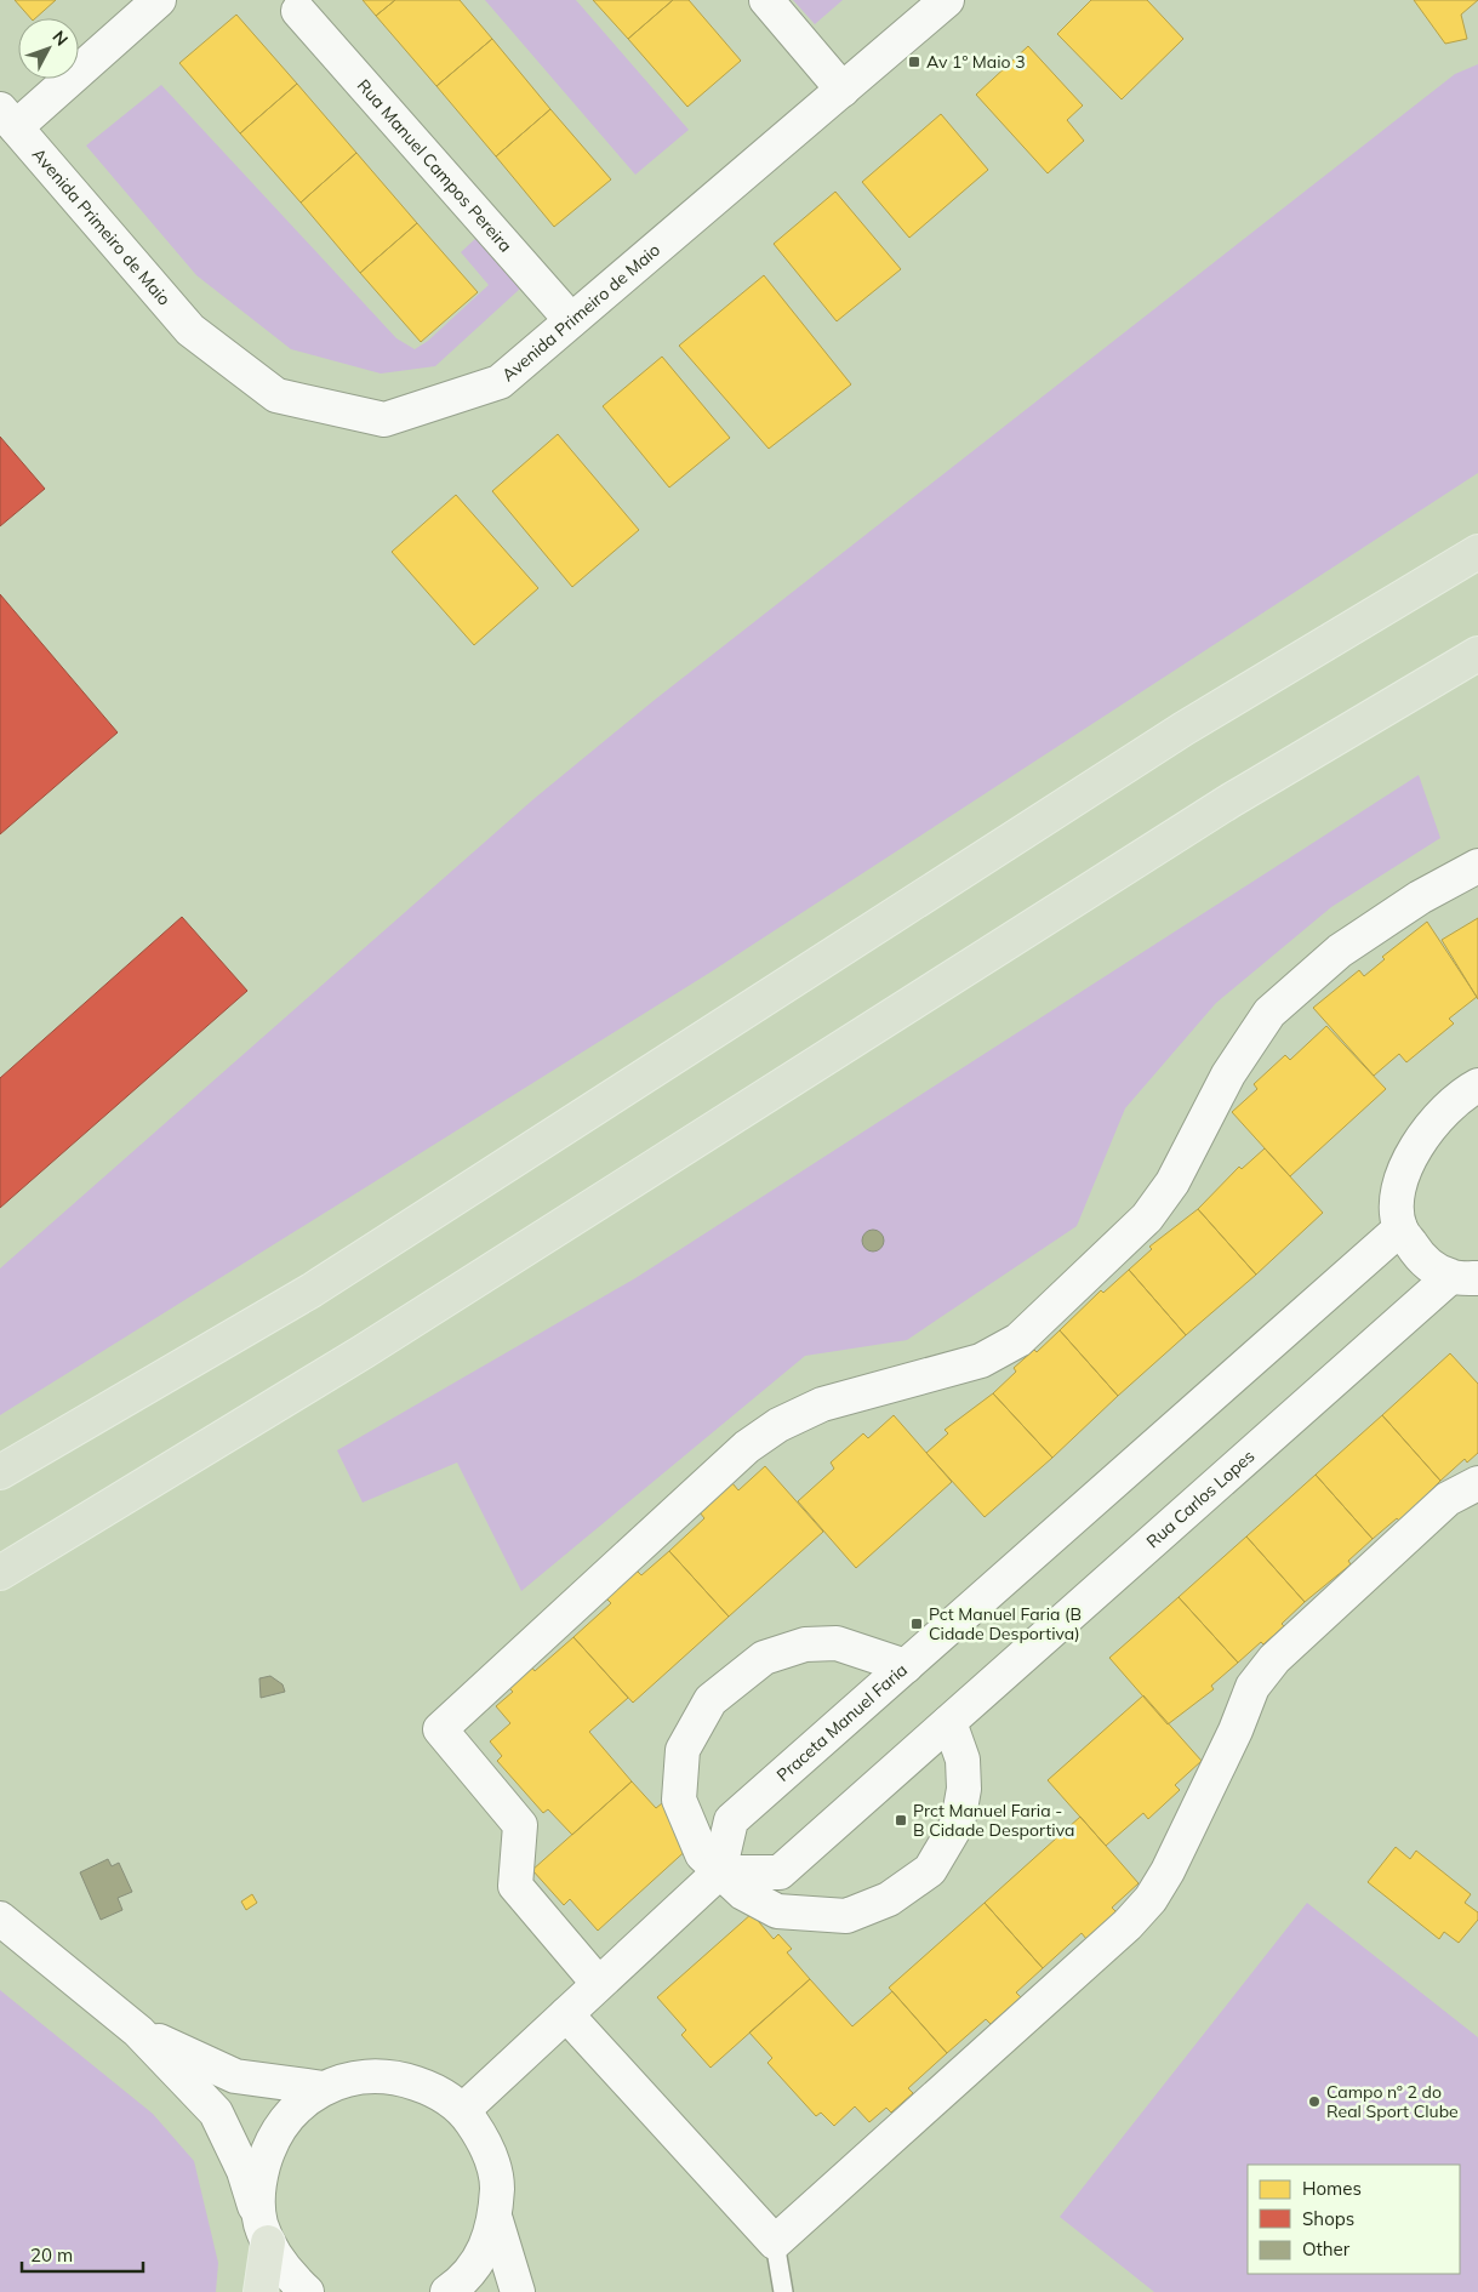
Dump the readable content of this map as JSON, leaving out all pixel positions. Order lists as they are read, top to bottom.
{
  "streets": {
    "street": [
      "Rua Manuel Campos Pereira",
      "Avenida Primeiro de Maio",
      "Rua Carlos Lopes",
      "Praceta Manuel Faria"
    ]
  },
  "crossings": [
    ["Rua Manuel Campos Pereira", "Avenida Primeiro de Maio"],
    ["Rua Carlos Lopes", "Praceta Manuel Faria"]
  ],
  "places": {
    "transit": ["Av 1º Maio 3", "Pct Manuel Faria (B Cidade Desportiva)", "Prct Manuel Faria - B Cidade Desportiva"],
    "other": ["Campo nº 2 do Real Sport Clube"]
  },
  "legend": ["Homes", "Shops", "Other"],
  "scale_bar": "20 m",
  "north": "top right"
}
